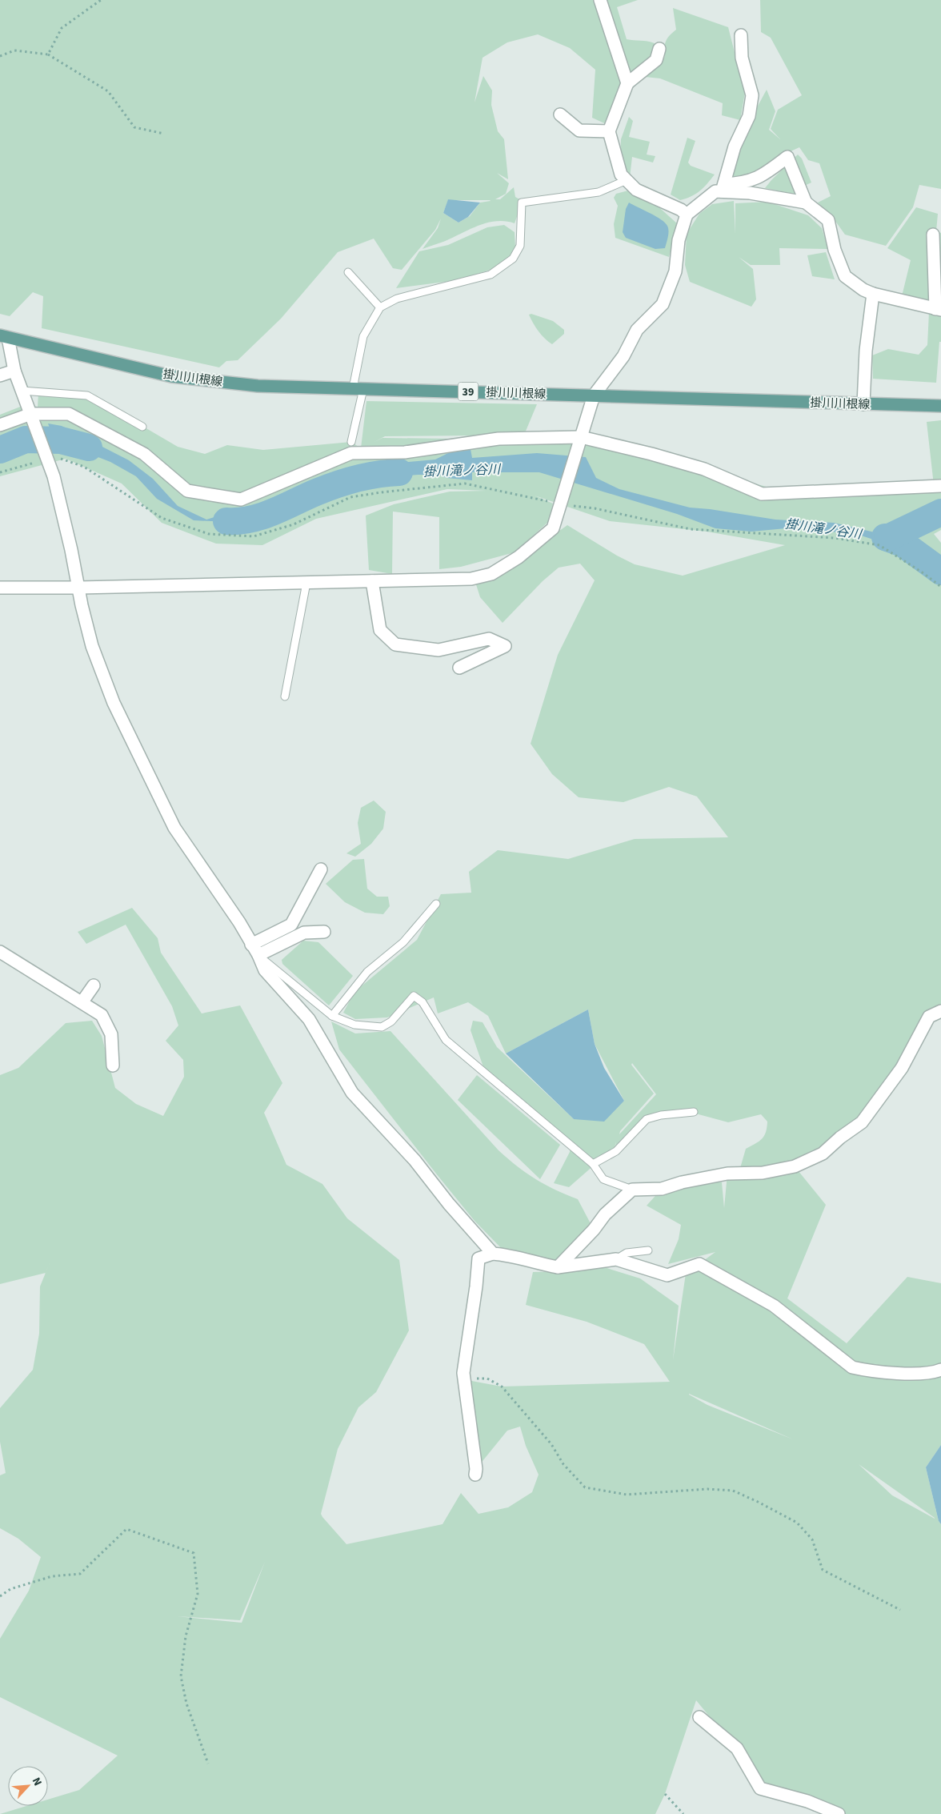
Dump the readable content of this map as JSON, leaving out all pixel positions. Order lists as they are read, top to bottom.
{
  "streets": {
    "main road": ["掛川川根線", "39"]
  },
  "water": ["掛川滝ノ谷川"],
  "north": "top right"
}
